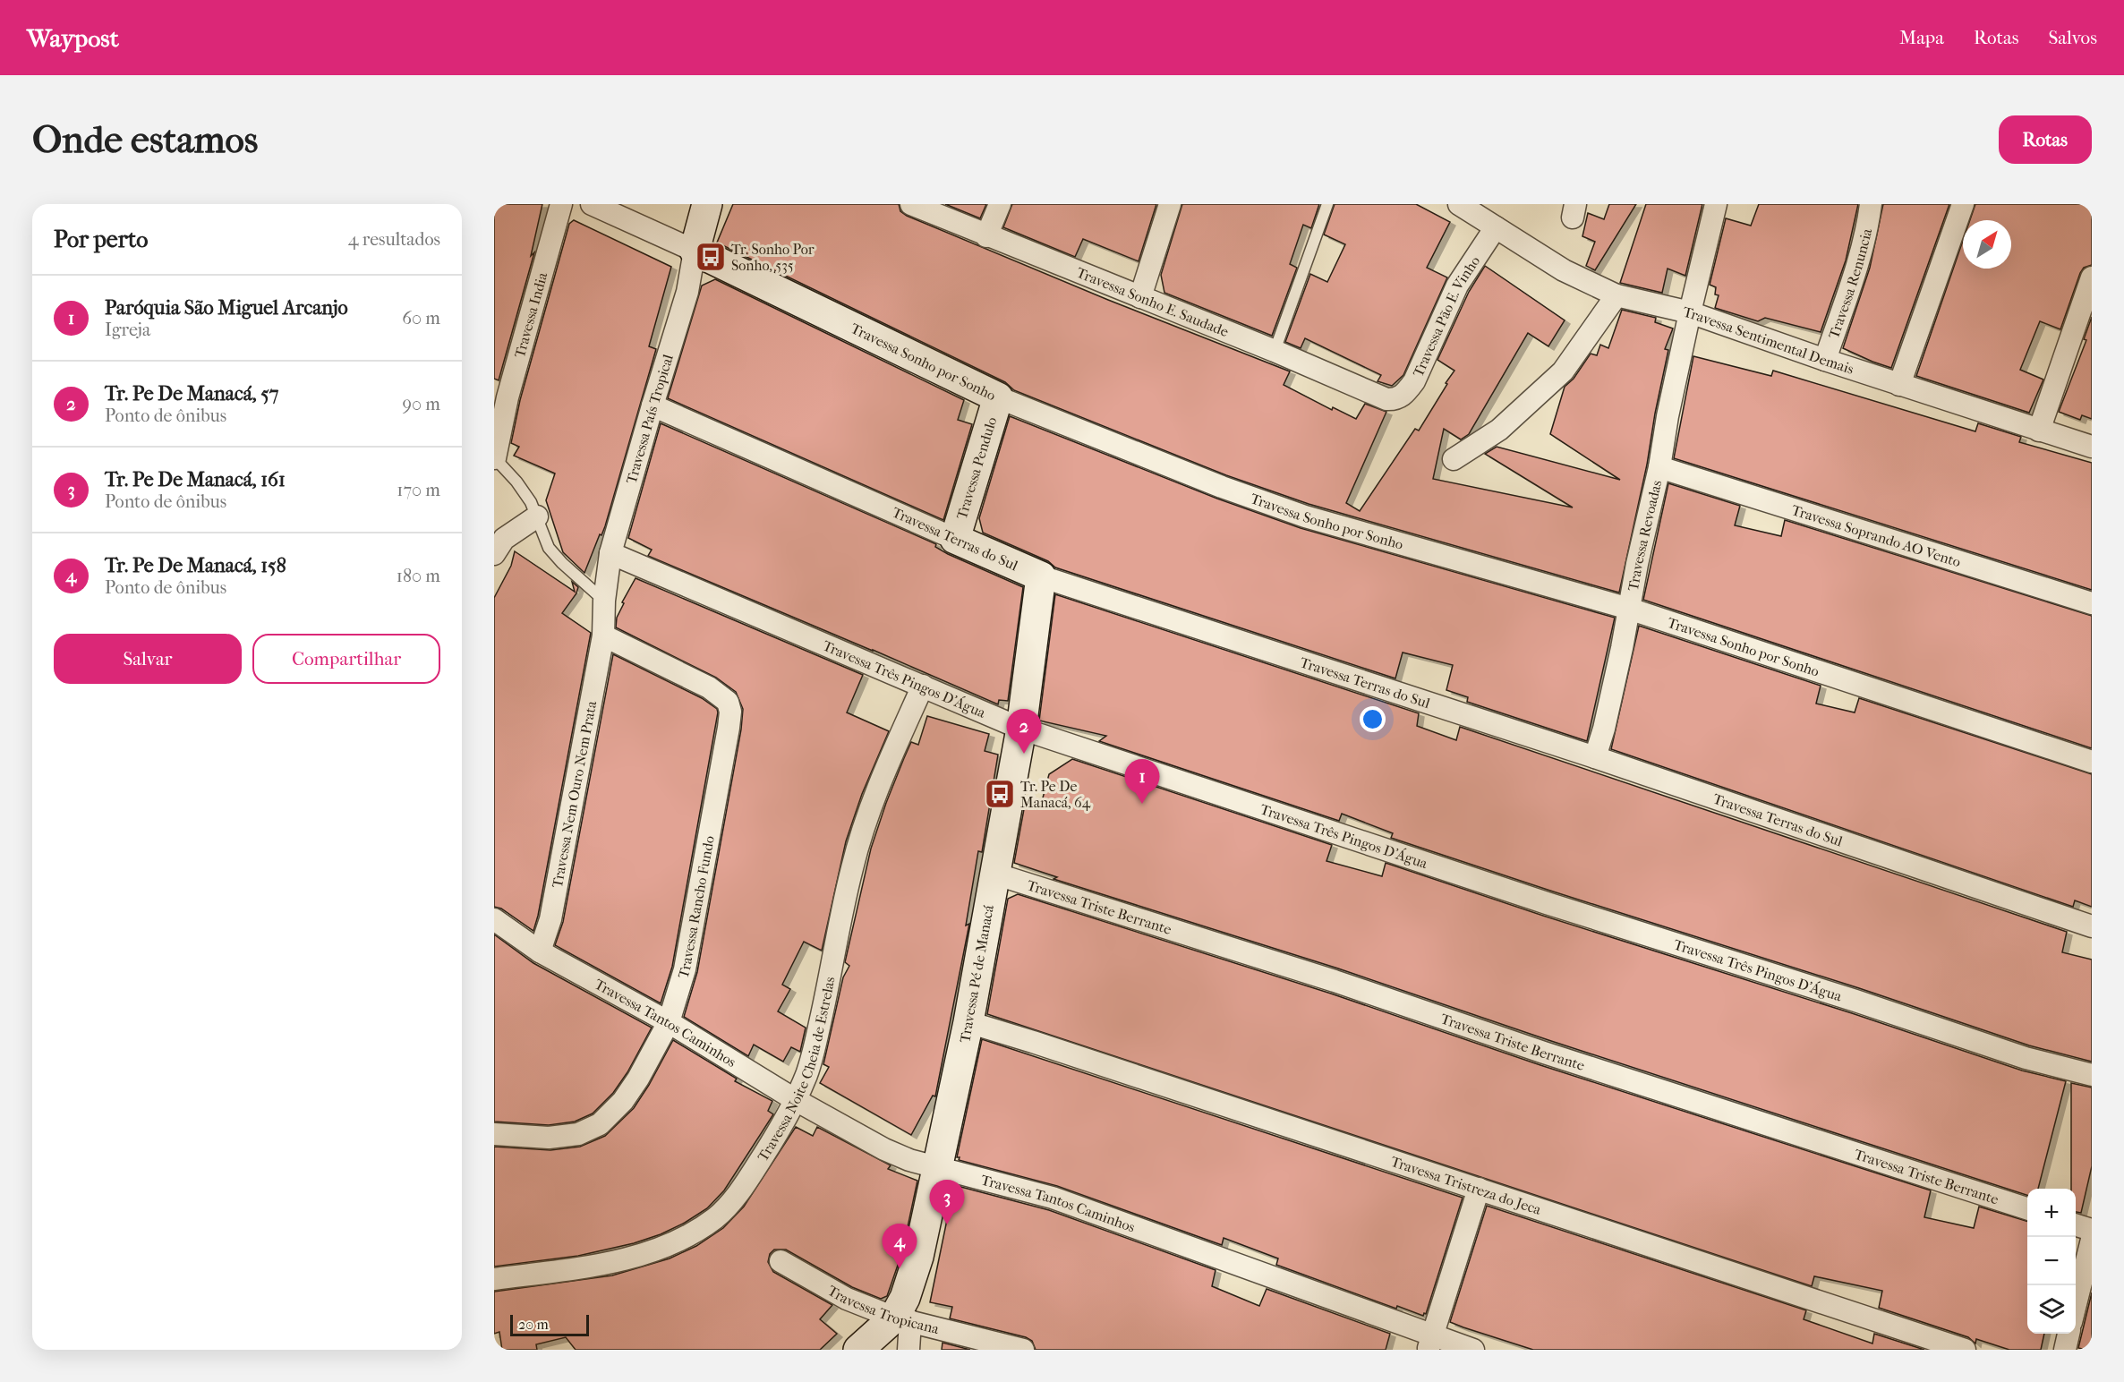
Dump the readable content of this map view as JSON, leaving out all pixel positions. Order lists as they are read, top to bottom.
{
  "streets": {
    "street": [
      "Travessa Renuncia",
      "Travessa Sonho E. Saudade",
      "Travessa India",
      "Travessa Pão E. Vinho",
      "Travessa Sentimental Demais",
      "Travessa Sonho por Sonho",
      "Travessa País Tropical",
      "Travessa Pendulo",
      "Travessa Revoadas",
      "Travessa Soprando AO Vento",
      "Travessa Terras do Sul",
      "Travessa Três Pingos D'Água",
      "Travessa Nem Ouro Nem Prata",
      "Travessa Rancho Fundo",
      "Travessa Triste Berrante",
      "Travessa Pé de Manacá",
      "Travessa Tantos Caminhos",
      "Travessa Noite Cheia de Estrelas",
      "Travessa Tristreza do Jeca",
      "Travessa Tropicana"
    ]
  },
  "crossings": [
    ["Travessa Renuncia", "Travessa Sentimental Demais"],
    ["Travessa Sonho E. Saudade", "Travessa Pão E. Vinho"],
    ["Travessa Pão E. Vinho", "Travessa Sentimental Demais"],
    ["Travessa Sentimental Demais", "Travessa Revoadas"],
    ["Travessa Sonho por Sonho", "Travessa País Tropical"],
    ["Travessa Sonho por Sonho", "Travessa Pendulo"],
    ["Travessa Sonho por Sonho", "Travessa Revoadas"],
    ["Travessa País Tropical", "Travessa Terras do Sul"],
    ["Travessa País Tropical", "Travessa Três Pingos D'Água"],
    ["Travessa País Tropical", "Travessa Nem Ouro Nem Prata"],
    ["Travessa País Tropical", "Travessa Rancho Fundo"],
    ["Travessa Pendulo", "Travessa Terras do Sul"],
    ["Travessa Revoadas", "Travessa Soprando AO Vento"],
    ["Travessa Revoadas", "Travessa Terras do Sul"],
    ["Travessa Terras do Sul", "Travessa Pé de Manacá"],
    ["Travessa Três Pingos D'Água", "Travessa Pé de Manacá"],
    ["Travessa Três Pingos D'Água", "Travessa Noite Cheia de Estrelas"],
    ["Travessa Nem Ouro Nem Prata", "Travessa Rancho Fundo"],
    ["Travessa Nem Ouro Nem Prata", "Travessa Tantos Caminhos"],
    ["Travessa Rancho Fundo", "Travessa Tantos Caminhos"],
    ["Travessa Triste Berrante", "Travessa Pé de Manacá"],
    ["Travessa Pé de Manacá", "Travessa Tantos Caminhos"],
    ["Travessa Pé de Manacá", "Travessa Tristreza do Jeca"],
    ["Travessa Pé de Manacá", "Travessa Tropicana"],
    ["Travessa Tantos Caminhos", "Travessa Noite Cheia de Estrelas"]
  ],
  "places": {
    "bus stop": ["Tr. Sonho Por Sonho, 535", "Tr. Pe De Manacá, 64"]
  },
  "scale_bar": "20 m",
  "north": "top right",
  "page": {
    "header": "Waypost",
    "nav": ["Mapa", "Rotas", "Salvos"],
    "buttons": [
      "Rotas",
      ["Salvar", "Compartilhar"]
    ],
    "title": "Onde estamos",
    "heading": ["Por perto", "4 resultados"],
    "list": [
      {
        "mark": "1",
        "name": "Paróquia São Miguel Arcanjo",
        "note": "Igreja",
        "value": "60 m"
      },
      {
        "mark": "2",
        "name": "Tr. Pe De Manacá, 57",
        "note": "Ponto de ônibus",
        "value": "90 m"
      },
      {
        "mark": "3",
        "name": "Tr. Pe De Manacá, 161",
        "note": "Ponto de ônibus",
        "value": "170 m"
      },
      {
        "mark": "4",
        "name": "Tr. Pe De Manacá, 158",
        "note": "Ponto de ônibus",
        "value": "180 m"
      }
    ],
    "pins": [
      "2",
      "1",
      "3",
      "4"
    ],
    "map_buttons": ["+", "−"],
    "scale": "20 m"
  }
}
